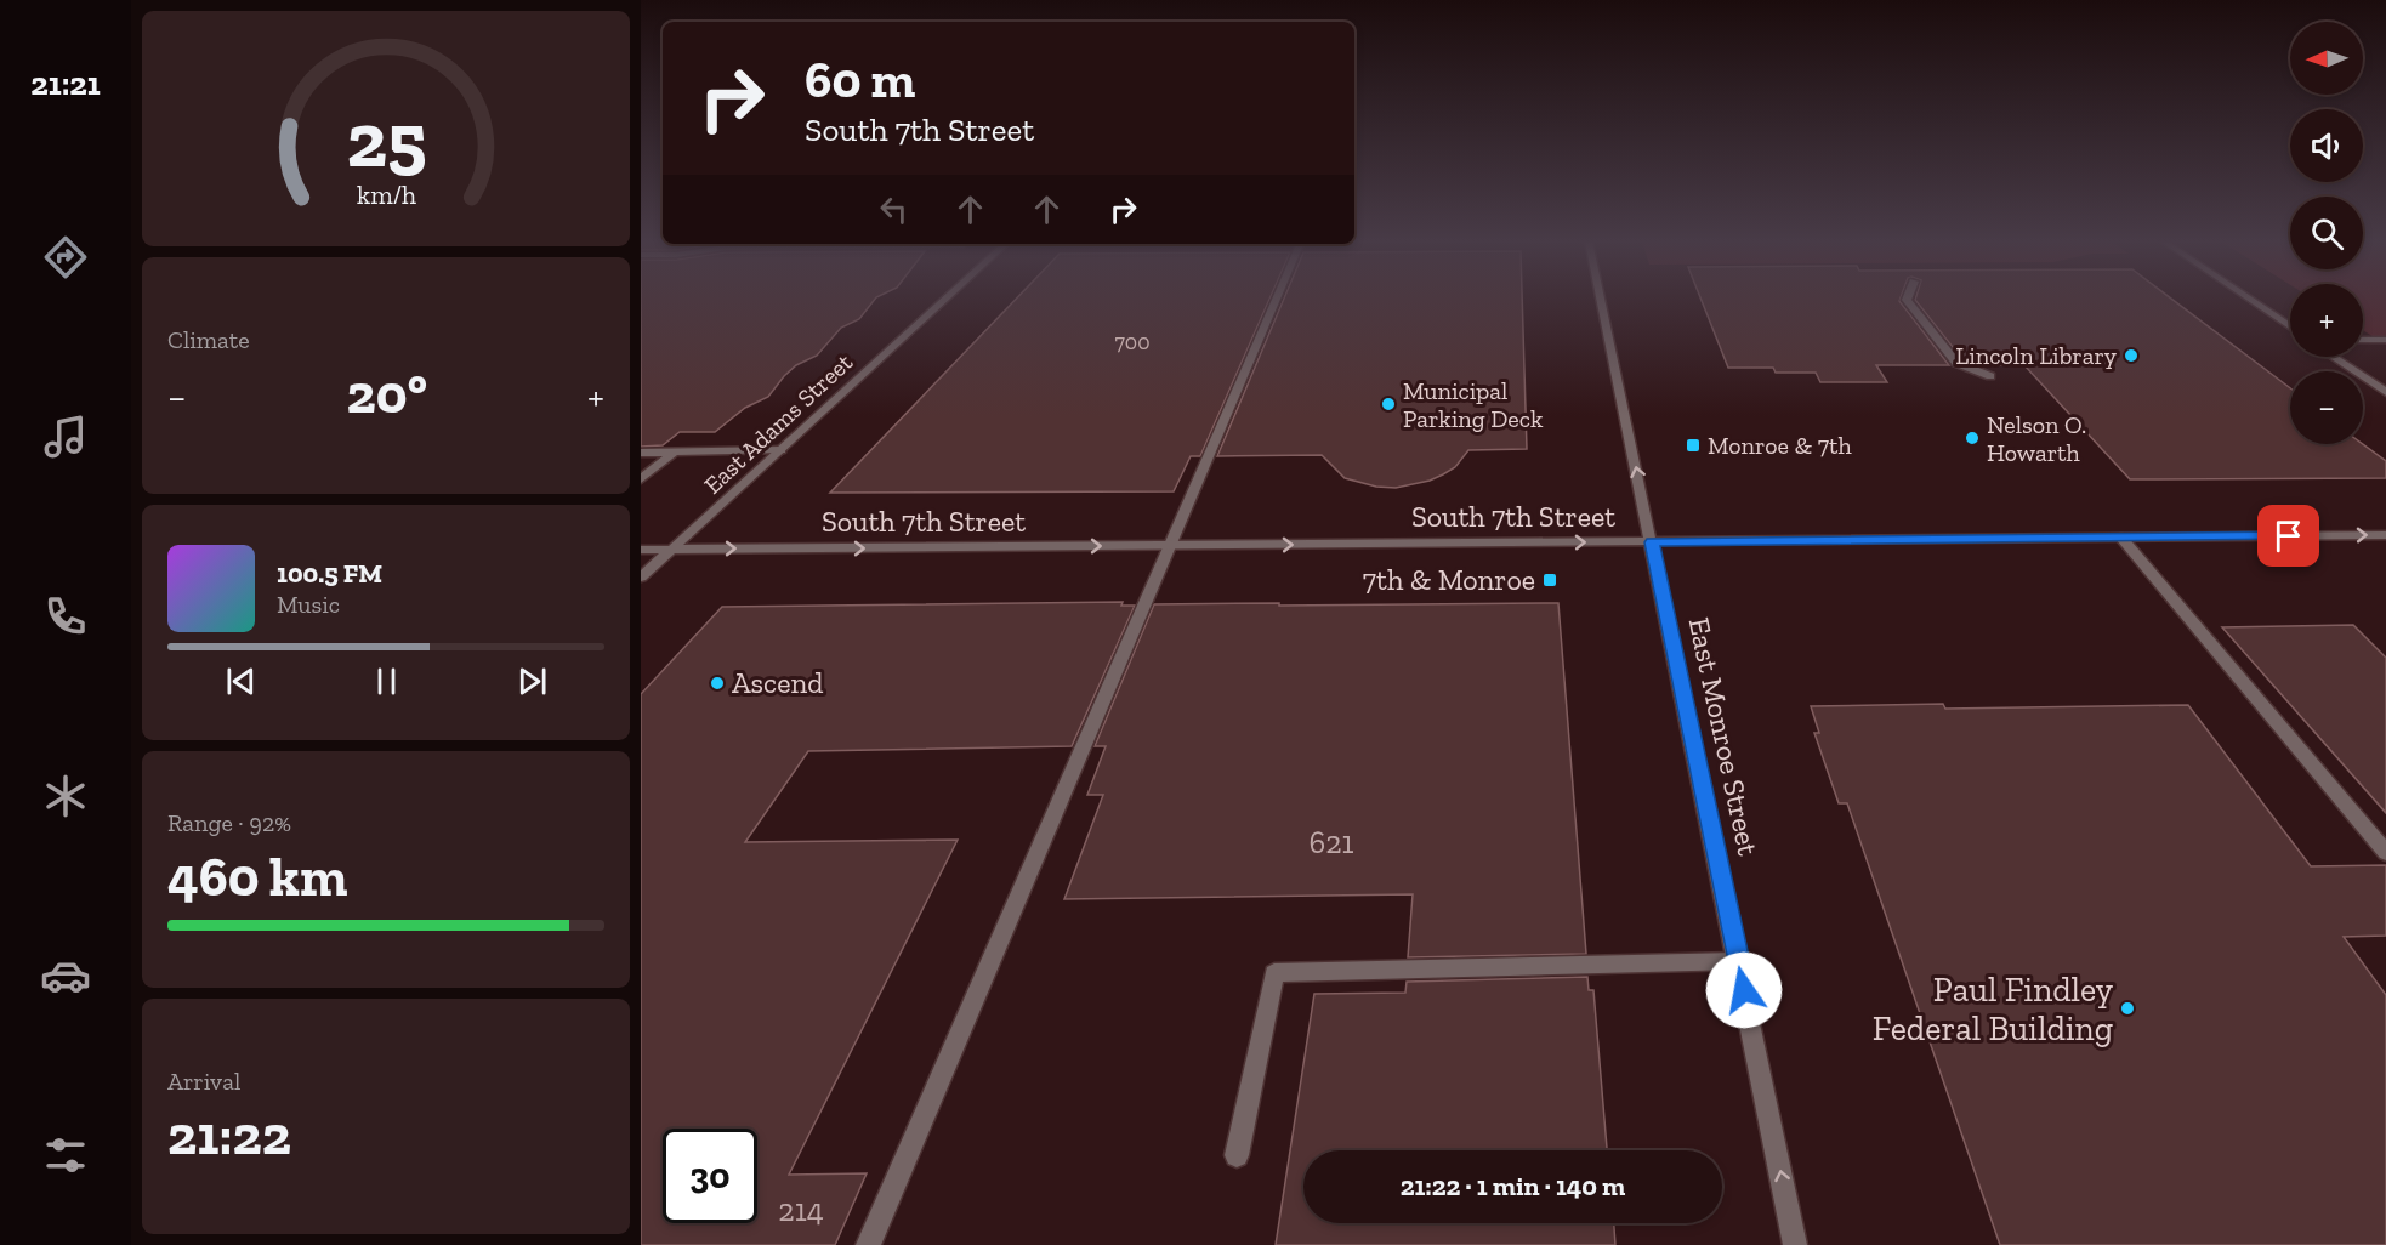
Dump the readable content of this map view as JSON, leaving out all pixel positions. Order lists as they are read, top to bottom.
{
  "streets": {
    "street": ["East Adams Street", "South 7th Street", "East Monroe Street"]
  },
  "crossings": [
    ["East Adams Street", "South 7th Street"],
    ["South 7th Street", "East Monroe Street"]
  ],
  "one_way": ["South 7th Street", "East Monroe Street"],
  "places": {
    "other": [
      "Lincoln Library",
      "Municipal Parking Deck",
      "Nelson O. Howarth",
      "Ascend",
      "Paul Findley Federal Building"
    ],
    "transit": ["Monroe & 7th", "7th & Monroe"]
  },
  "house_numbers": ["700", "621", "214"],
  "north": "left",
  "page": {
    "tabs": "21:21",
    "map_buttons": ["+", "−"],
    "turn": ["60 m", "South 7th Street"],
    "tile": [
      "Climate",
      ["Range · 92%", "460 km"],
      ["Arrival", "21:22"]
    ],
    "heat": ["−", "20°", "+"],
    "song": ["100.5 FM", "Music"],
    "limit": "30",
    "trip": "21:22 · 1 min · 140 m",
    "gauge": ["25", "km/h"]
  }
}
